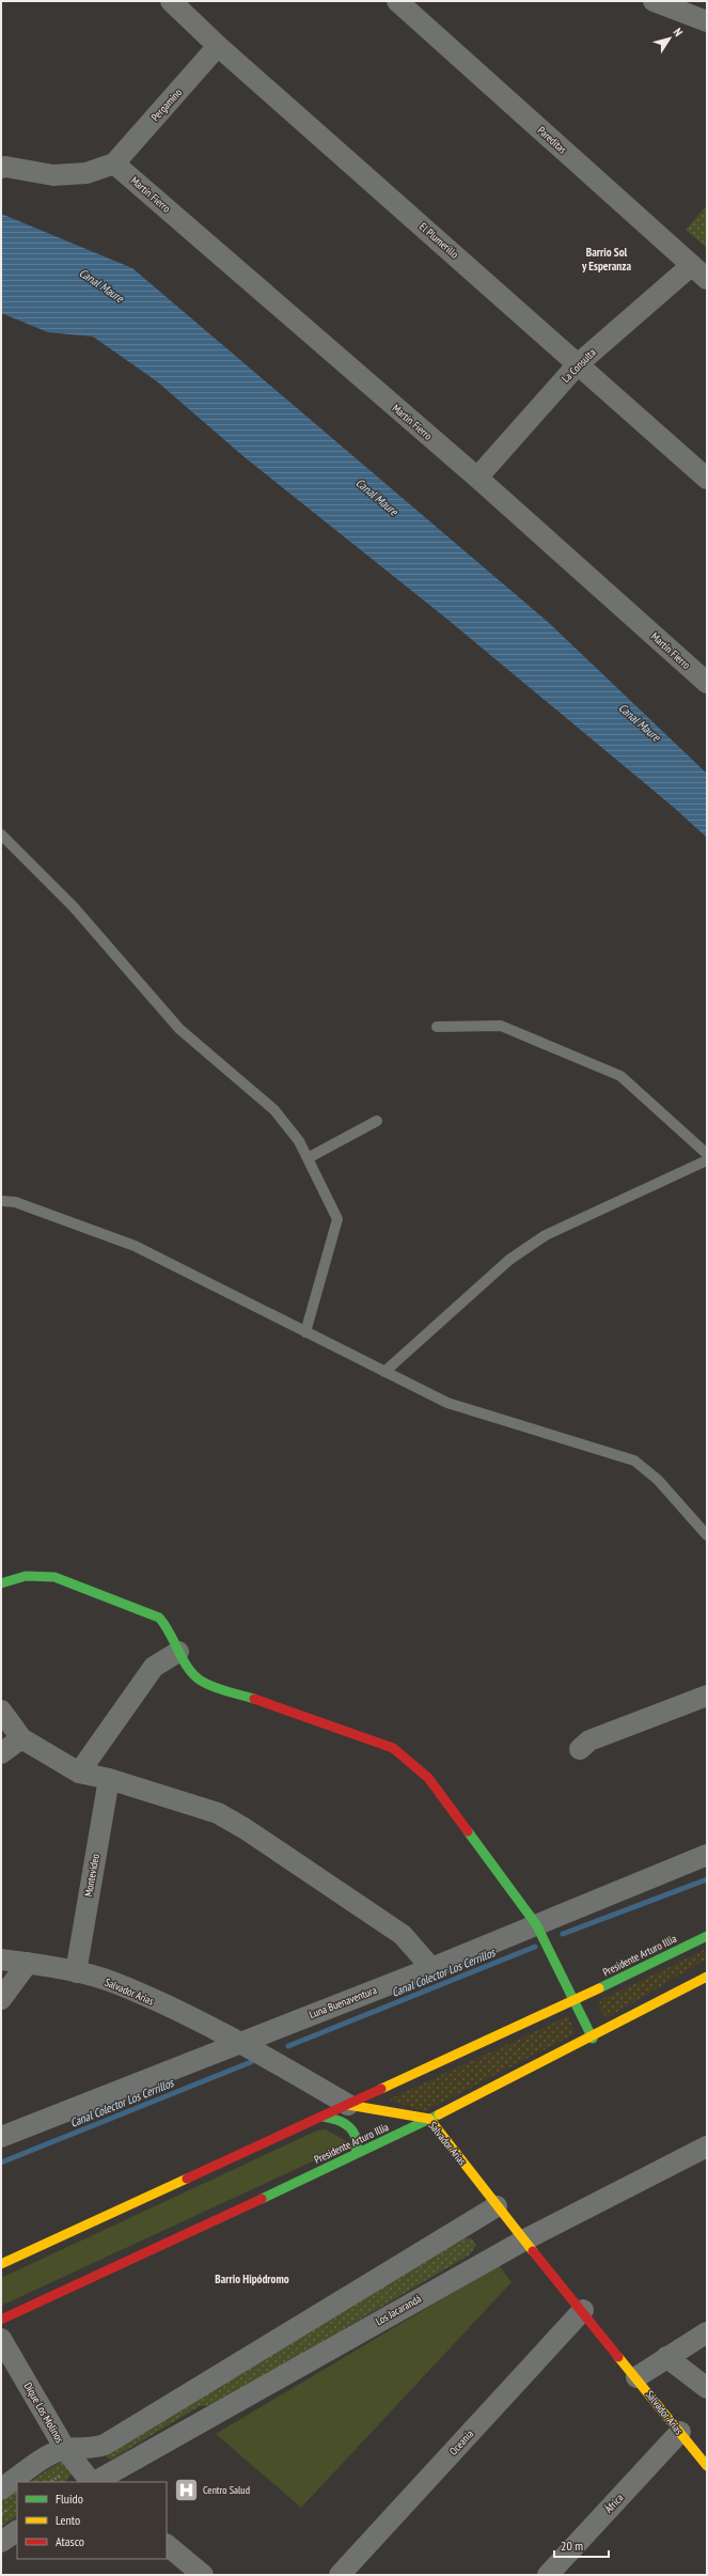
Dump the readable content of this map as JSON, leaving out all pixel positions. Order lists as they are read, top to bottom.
{
  "streets": {
    "street": [
      "Pergamino",
      "Pareditas",
      "Martín Fierro",
      "El Plumerillo",
      "La Consulta",
      "Montevideo",
      "Presidente Arturo Illia",
      "Salvador Arias",
      "Luna Buenaventura",
      "Los Jacarandá",
      "Dique Los Molinos",
      "Oceanía",
      "África"
    ]
  },
  "crossings": [
    ["Pergamino", "Martín Fierro"],
    ["Pergamino", "El Plumerillo"],
    ["Pareditas", "La Consulta"],
    ["Martín Fierro", "La Consulta"],
    ["El Plumerillo", "La Consulta"],
    ["Montevideo", "Salvador Arias"],
    ["Presidente Arturo Illia", "Salvador Arias"],
    ["Salvador Arias", "Luna Buenaventura"],
    ["Salvador Arias", "Los Jacarandá"],
    ["Salvador Arias", "Oceanía"],
    ["Salvador Arias", "África"]
  ],
  "districts": ["Barrio Sol y Esperanza", "Barrio Hipódromo"],
  "water": ["Canal Maure", "Canal Colector Los Cerrillos"],
  "places": {
    "hospital": ["Centro Salud"]
  },
  "legend": ["Fluido", "Lento", "Atasco"],
  "scale_bar": "20 m",
  "north": "top right"
}
